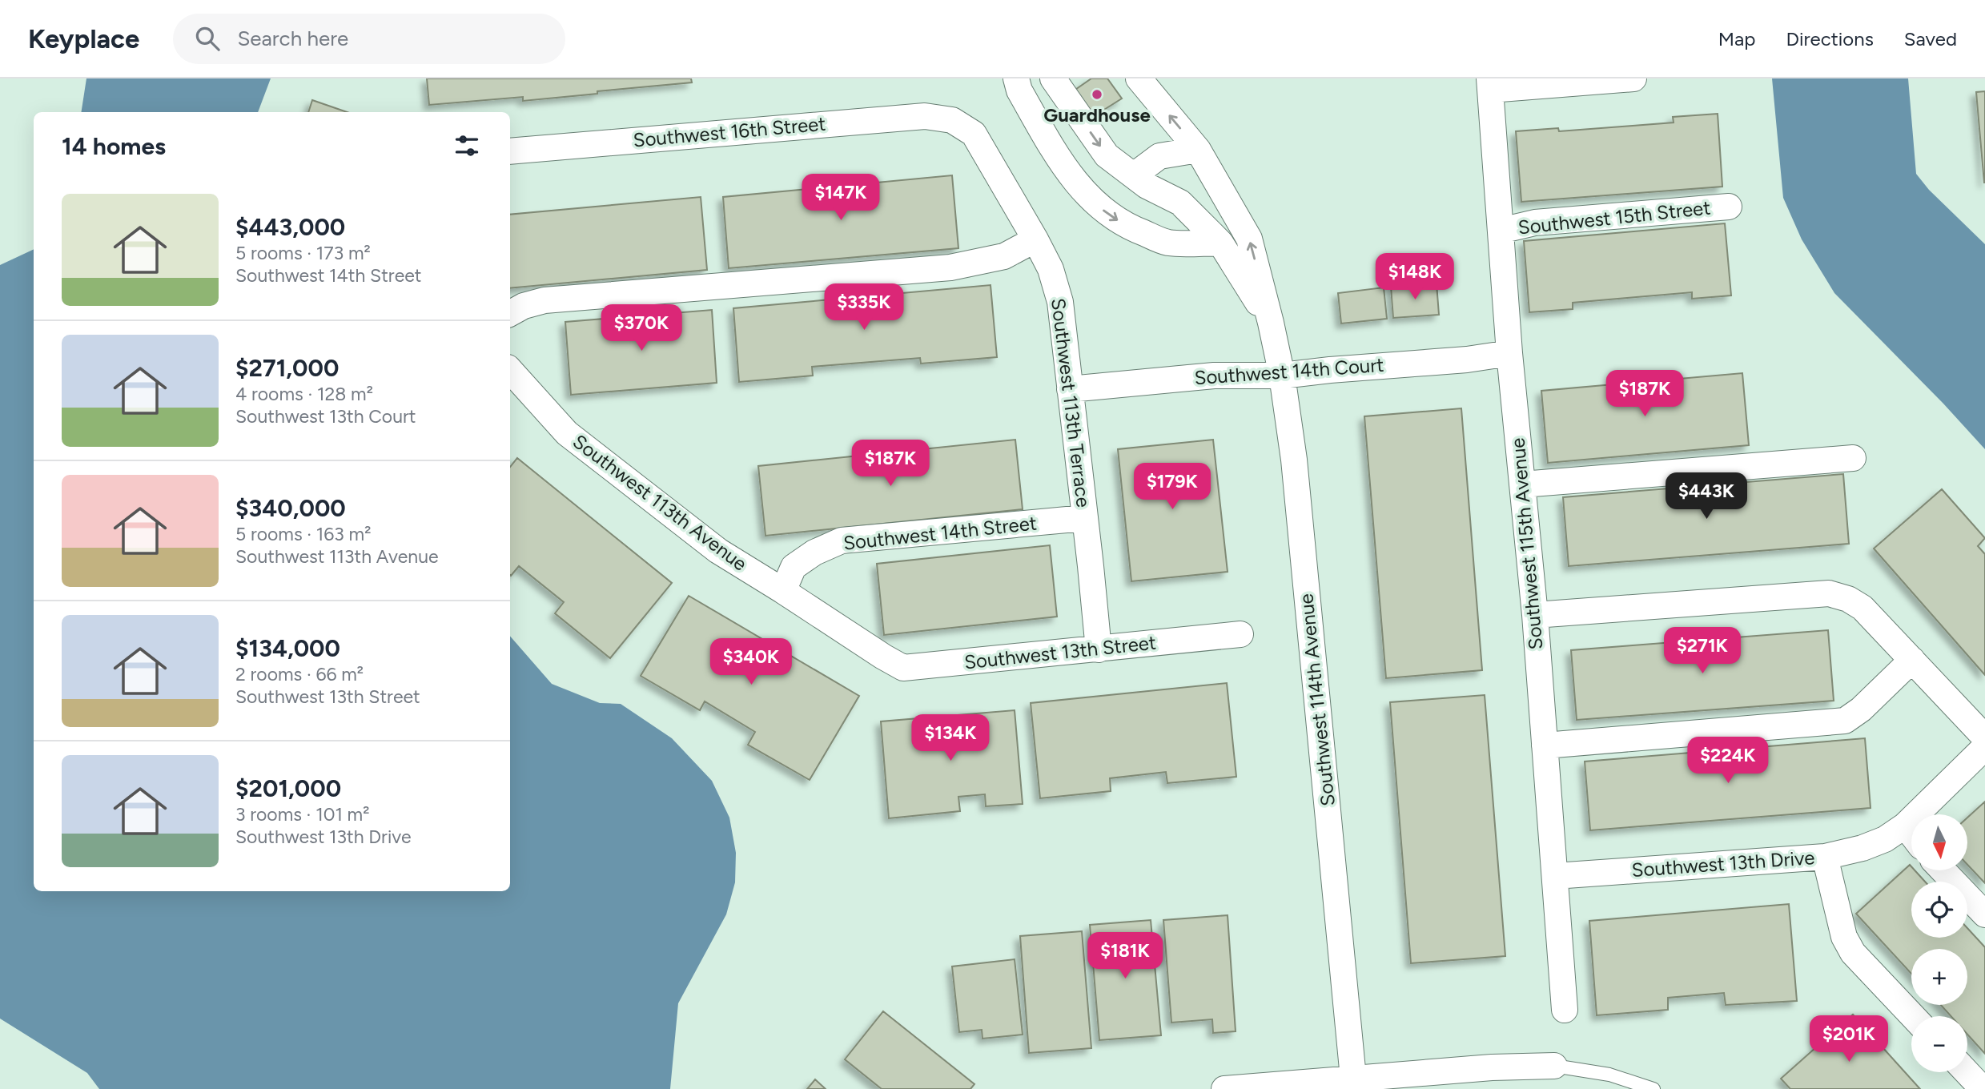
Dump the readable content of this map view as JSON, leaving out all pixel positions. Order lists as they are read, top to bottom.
{
  "streets": {
    "street": [
      "Southwest 16th Street",
      "Southwest 15th Street",
      "Southwest 14th Court",
      "Southwest 113th Terrace",
      "Southwest 113th Avenue",
      "Southwest 14th Street",
      "Southwest 115th Avenue",
      "Southwest 13th Street",
      "Southwest 114th Avenue",
      "Southwest 13th Drive"
    ]
  },
  "crossings": [
    ["Southwest 16th Street", "Southwest 113th Terrace"],
    ["Southwest 15th Street", "Southwest 115th Avenue"],
    ["Southwest 14th Court", "Southwest 113th Terrace"],
    ["Southwest 14th Court", "Southwest 115th Avenue"],
    ["Southwest 14th Court", "Southwest 114th Avenue"],
    ["Southwest 113th Terrace", "Southwest 14th Street"],
    ["Southwest 113th Terrace", "Southwest 13th Street"],
    ["Southwest 113th Avenue", "Southwest 14th Street"],
    ["Southwest 113th Avenue", "Southwest 13th Street"],
    ["Southwest 115th Avenue", "Southwest 13th Drive"]
  ],
  "places": ["Guardhouse"],
  "north": "bottom",
  "page": {
    "header": "Keyplace",
    "search": "Search here",
    "nav": ["Map", "Directions", "Saved"],
    "heading": "14 homes",
    "price": [
      "$147K",
      "$148K",
      "$335K",
      "$370K",
      "$187K",
      "$187K",
      "$179K",
      "$443K",
      "$271K",
      "$340K",
      "$134K",
      "$224K",
      "$181K",
      "$201K"
    ],
    "list": [
      {
        "name": "$443,000",
        "note": "5 rooms · 173 m² · Southwest 14th Street"
      },
      {
        "name": "$271,000",
        "note": "4 rooms · 128 m² · Southwest 13th Court"
      },
      {
        "name": "$340,000",
        "note": "5 rooms · 163 m² · Southwest 113th Avenue"
      },
      {
        "name": "$134,000",
        "note": "2 rooms · 66 m² · Southwest 13th Street"
      },
      {
        "name": "$201,000",
        "note": "3 rooms · 101 m² · Southwest 13th Drive"
      }
    ],
    "map_buttons": ["+", "−"]
  }
}
